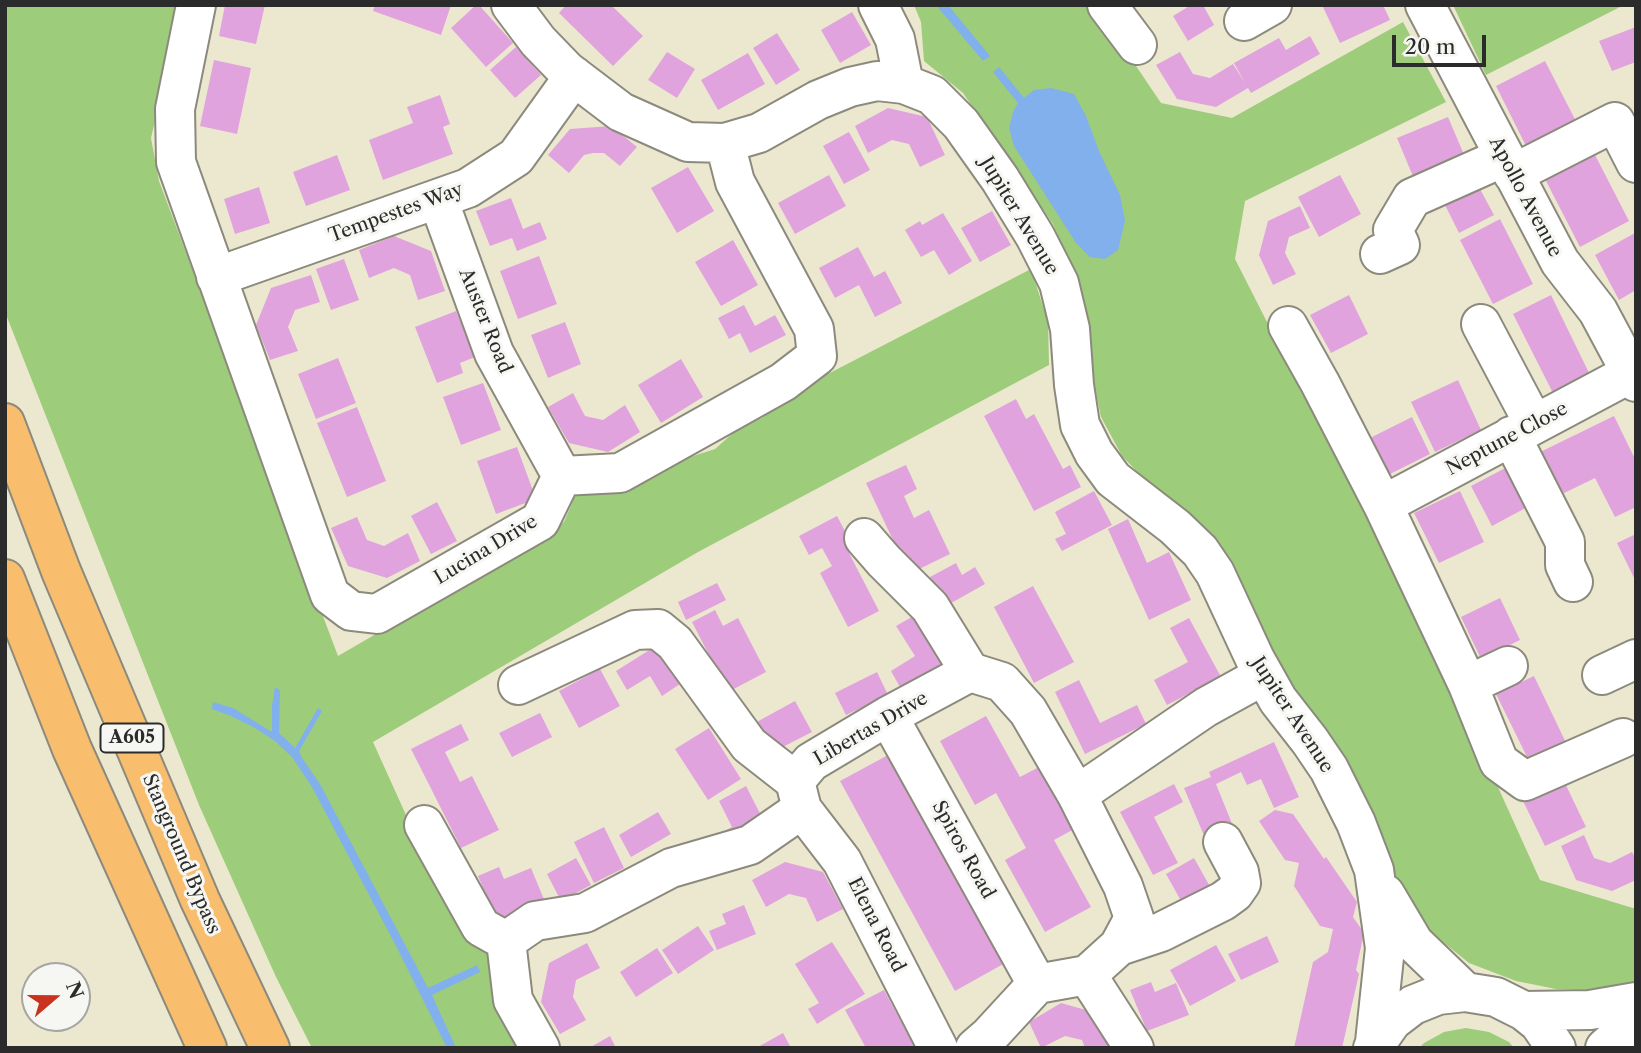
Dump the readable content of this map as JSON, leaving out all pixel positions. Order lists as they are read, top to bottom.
{
  "streets": {
    "main road": ["A605", "Stanground Bypass"],
    "street": [
      "Apollo Avenue",
      "Tempestes Way",
      "Jupiter Avenue",
      "Auster Road",
      "Neptune Close",
      "Lucina Drive",
      "Libertas Drive",
      "Spiros Road",
      "Elena Road"
    ]
  },
  "crossings": [
    ["Apollo Avenue", "Neptune Close"],
    ["Tempestes Way", "Jupiter Avenue"],
    ["Tempestes Way", "Auster Road"],
    ["Tempestes Way", "Lucina Drive"],
    ["Auster Road", "Lucina Drive"],
    ["Libertas Drive", "Spiros Road"],
    ["Libertas Drive", "Elena Road"]
  ],
  "scale_bar": "20 m",
  "north": "right"
}
